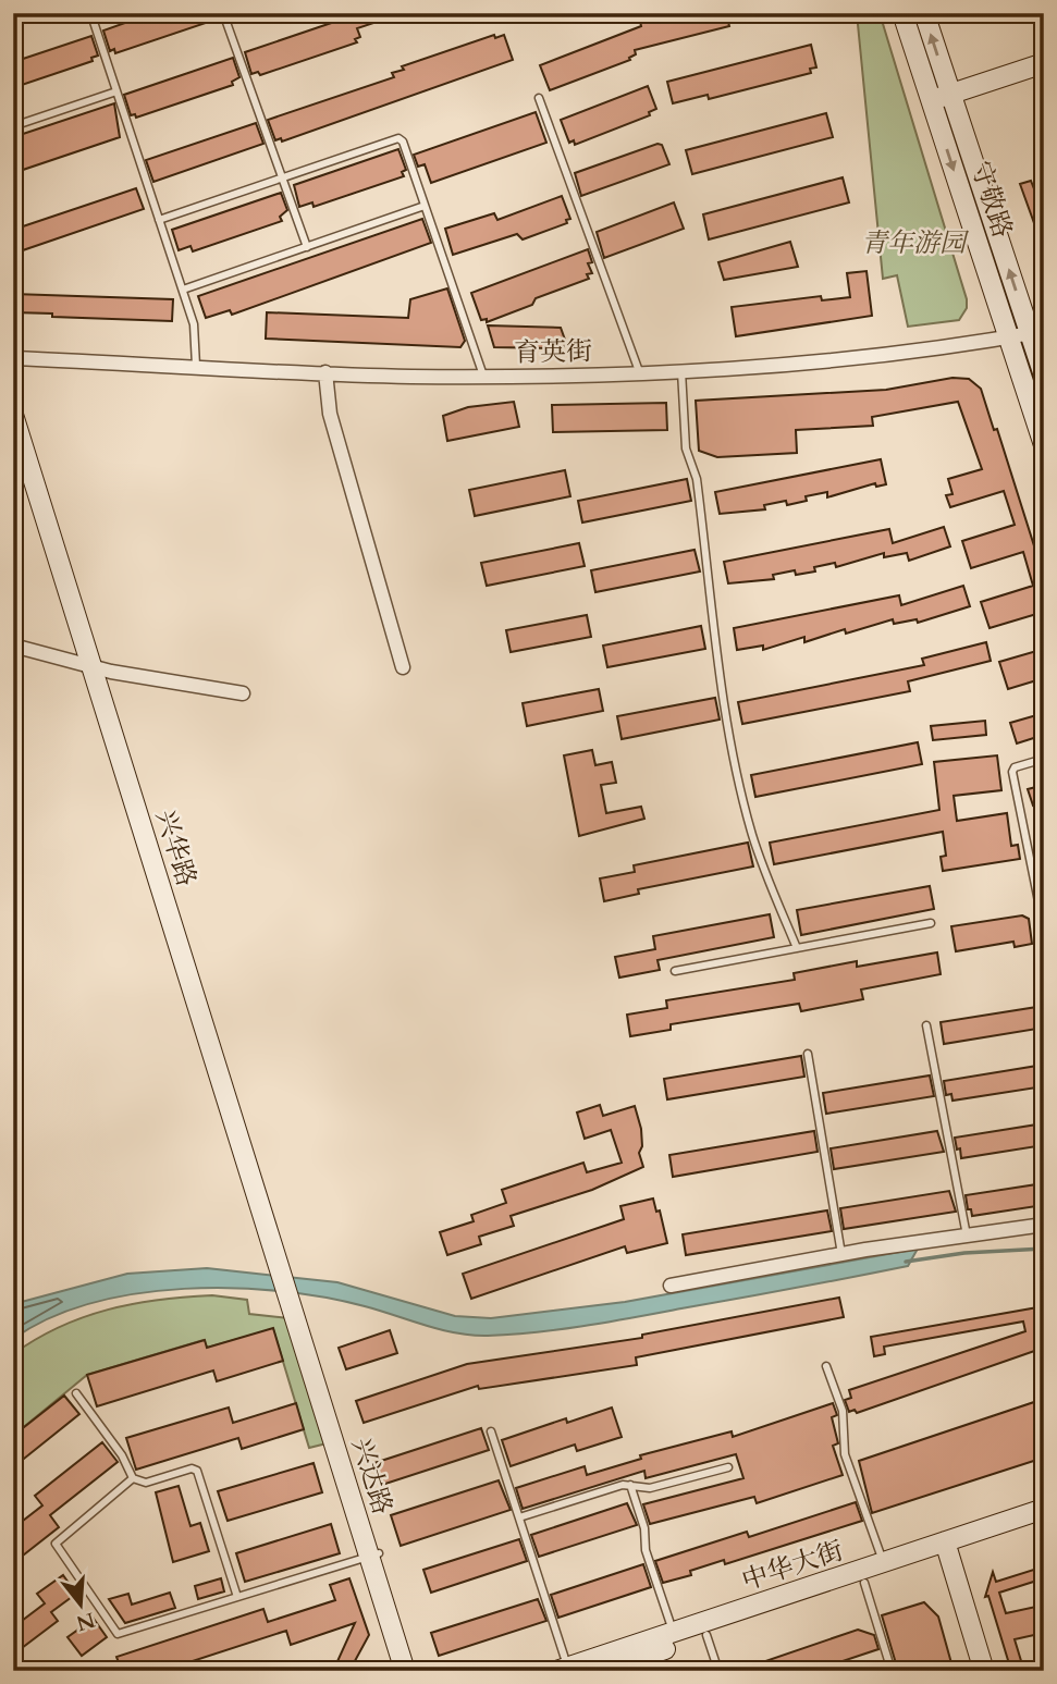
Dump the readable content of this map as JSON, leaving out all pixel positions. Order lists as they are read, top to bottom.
{
  "streets": {
    "street": [
      "守敬路",
      "育英街",
      "兴华路",
      "兴达路",
      "中华大街"
    ]
  },
  "crossings": [
    ["守敬路", "育英街"],
    ["兴华路", "兴达路"]
  ],
  "parks": ["青年游园"],
  "north": "bottom"
}
